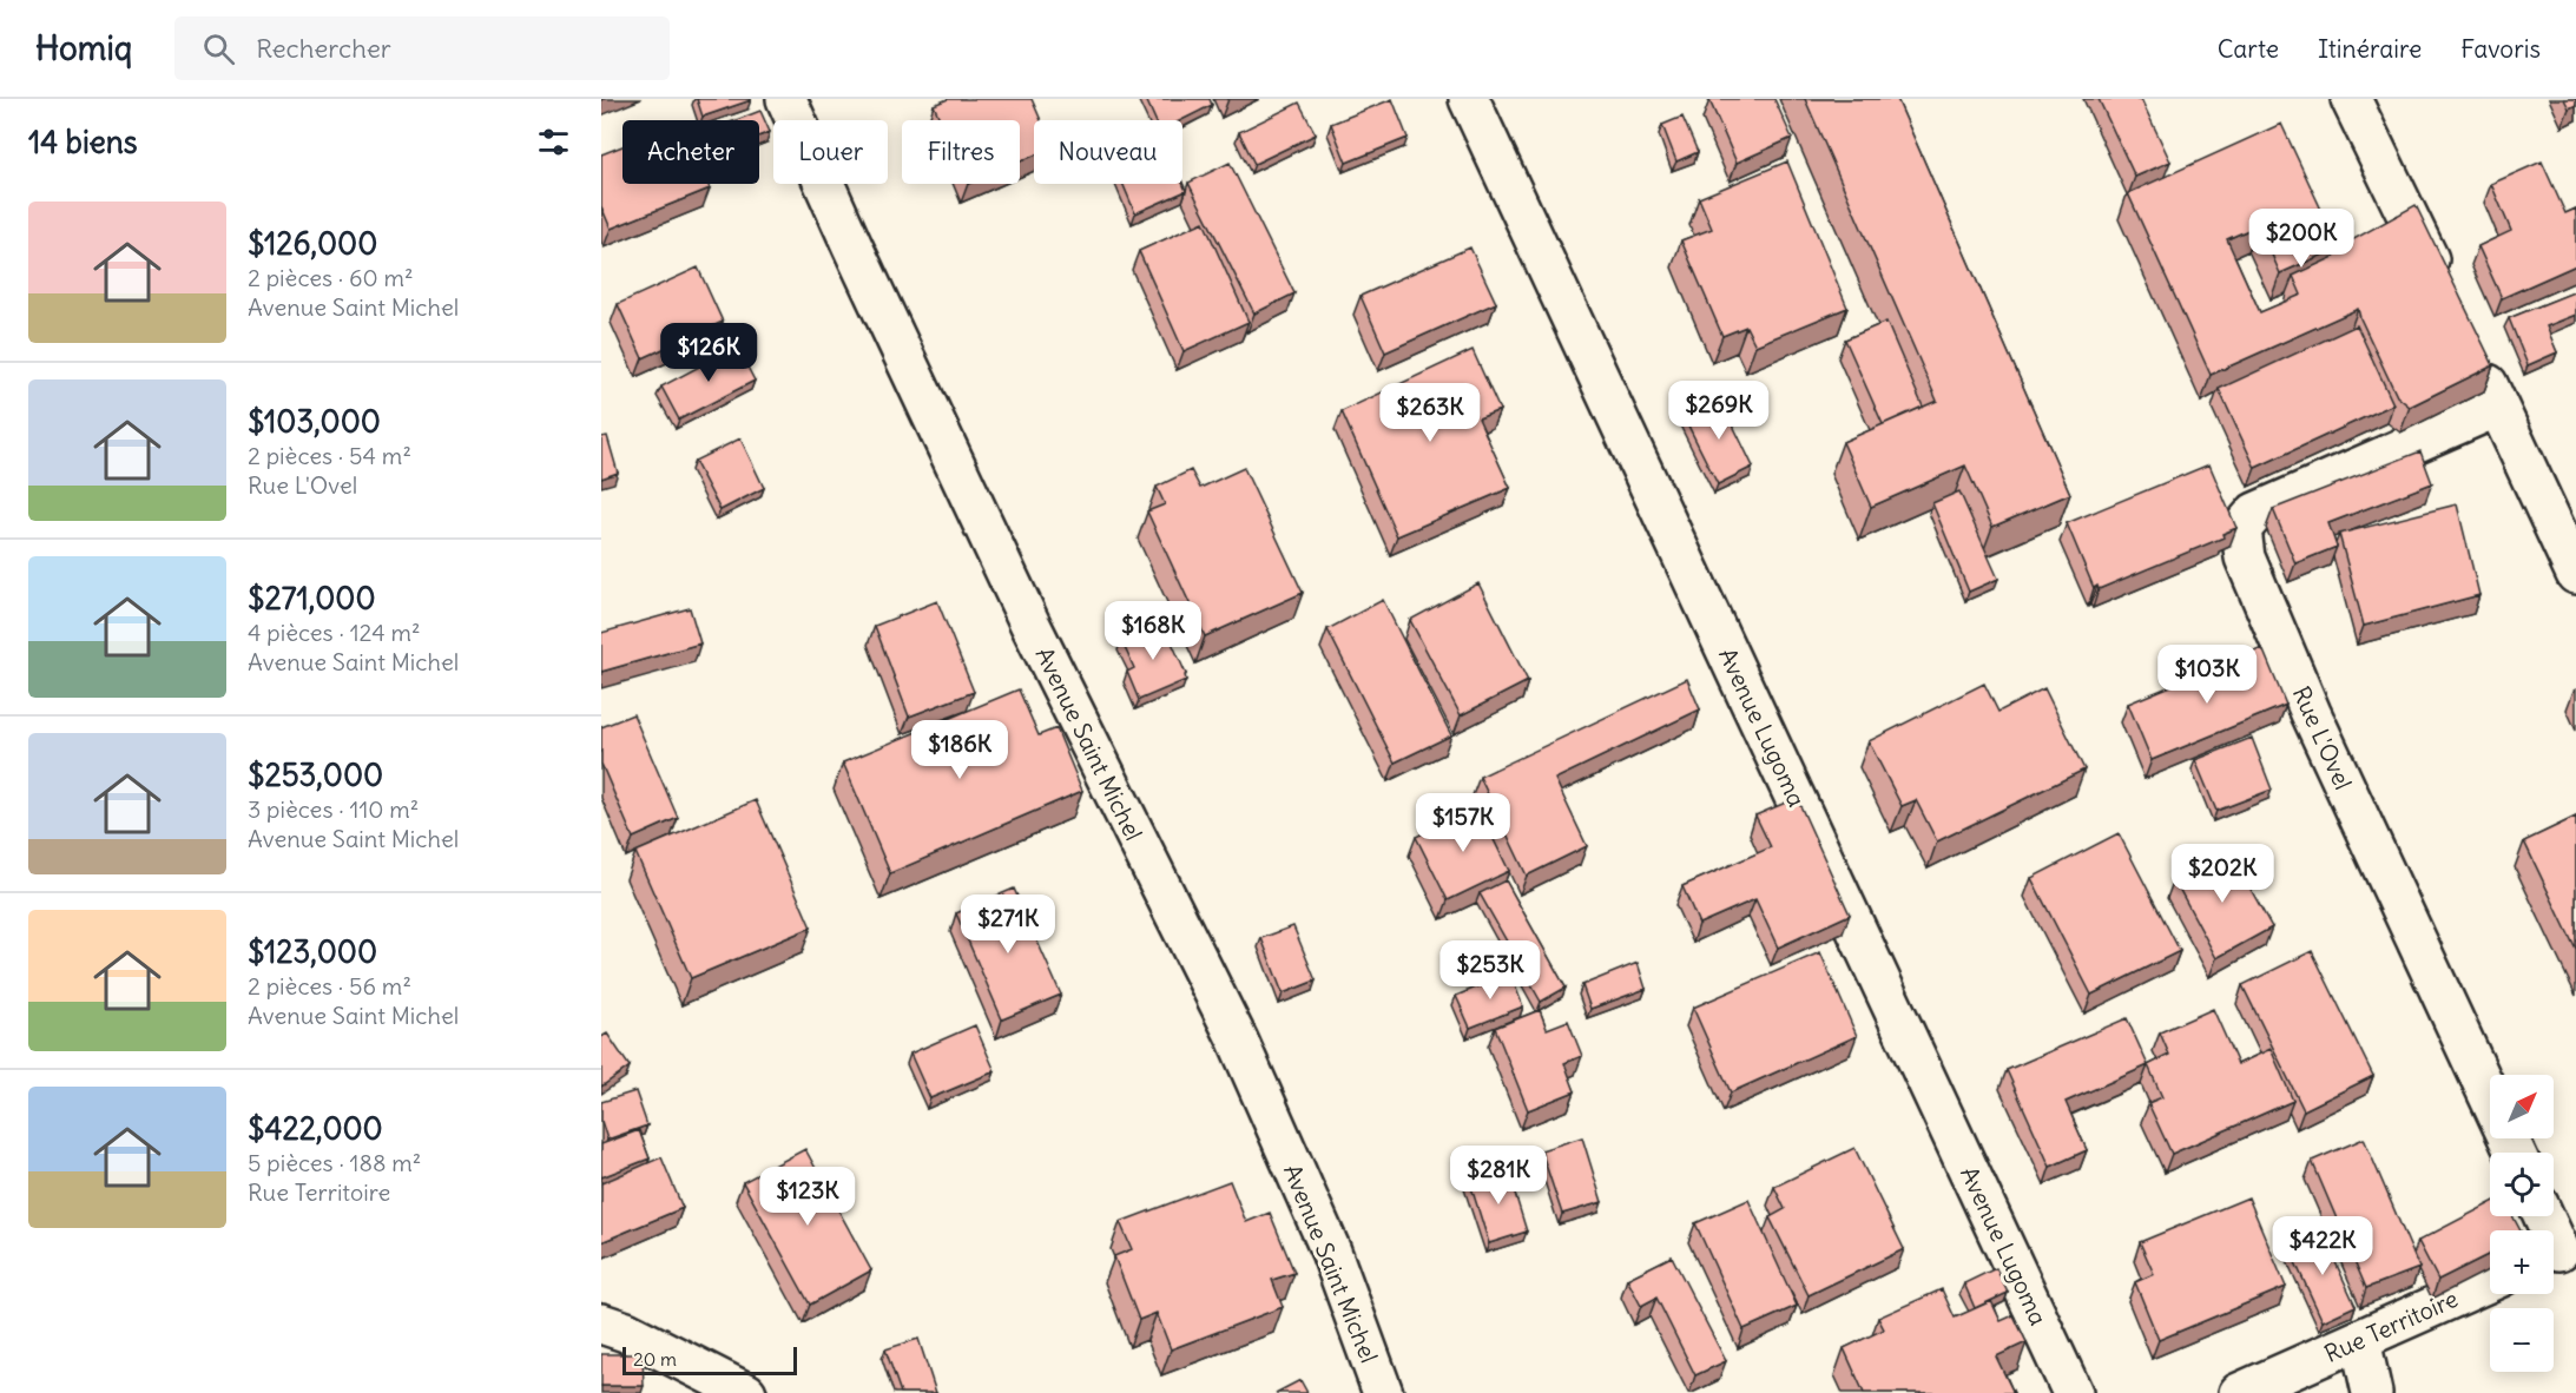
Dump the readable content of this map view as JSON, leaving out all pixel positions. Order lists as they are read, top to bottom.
{
  "streets": {
    "street": [
      "Avenue Lugoma",
      "Rue L'Ovel",
      "Avenue Saint Michel",
      "Rue Territoire"
    ]
  },
  "scale_bar": "20 m",
  "north": "top right",
  "page": {
    "header": "Homiq",
    "search": "Rechercher",
    "nav": ["Carte", "Itinéraire", "Favoris"],
    "heading": "14 biens",
    "chip": [
      "Acheter",
      "Louer",
      "Filtres",
      "Nouveau"
    ],
    "list": [
      {
        "name": "$126,000",
        "note": "2 pièces · 60 m² · Avenue Saint Michel"
      },
      {
        "name": "$103,000",
        "note": "2 pièces · 54 m² · Rue L'Ovel"
      },
      {
        "name": "$271,000",
        "note": "4 pièces · 124 m² · Avenue Saint Michel"
      },
      {
        "name": "$253,000",
        "note": "3 pièces · 110 m² · Avenue Saint Michel"
      },
      {
        "name": "$123,000",
        "note": "2 pièces · 56 m² · Avenue Saint Michel"
      },
      {
        "name": "$422,000",
        "note": "5 pièces · 188 m² · Rue Territoire"
      }
    ],
    "price": [
      "$200K",
      "$126K",
      "$269K",
      "$263K",
      "$168K",
      "$103K",
      "$186K",
      "$157K",
      "$202K",
      "$271K",
      "$253K",
      "$281K",
      "$123K",
      "$422K"
    ],
    "map_buttons": ["+", "−"],
    "scale": "20 m"
  }
}
